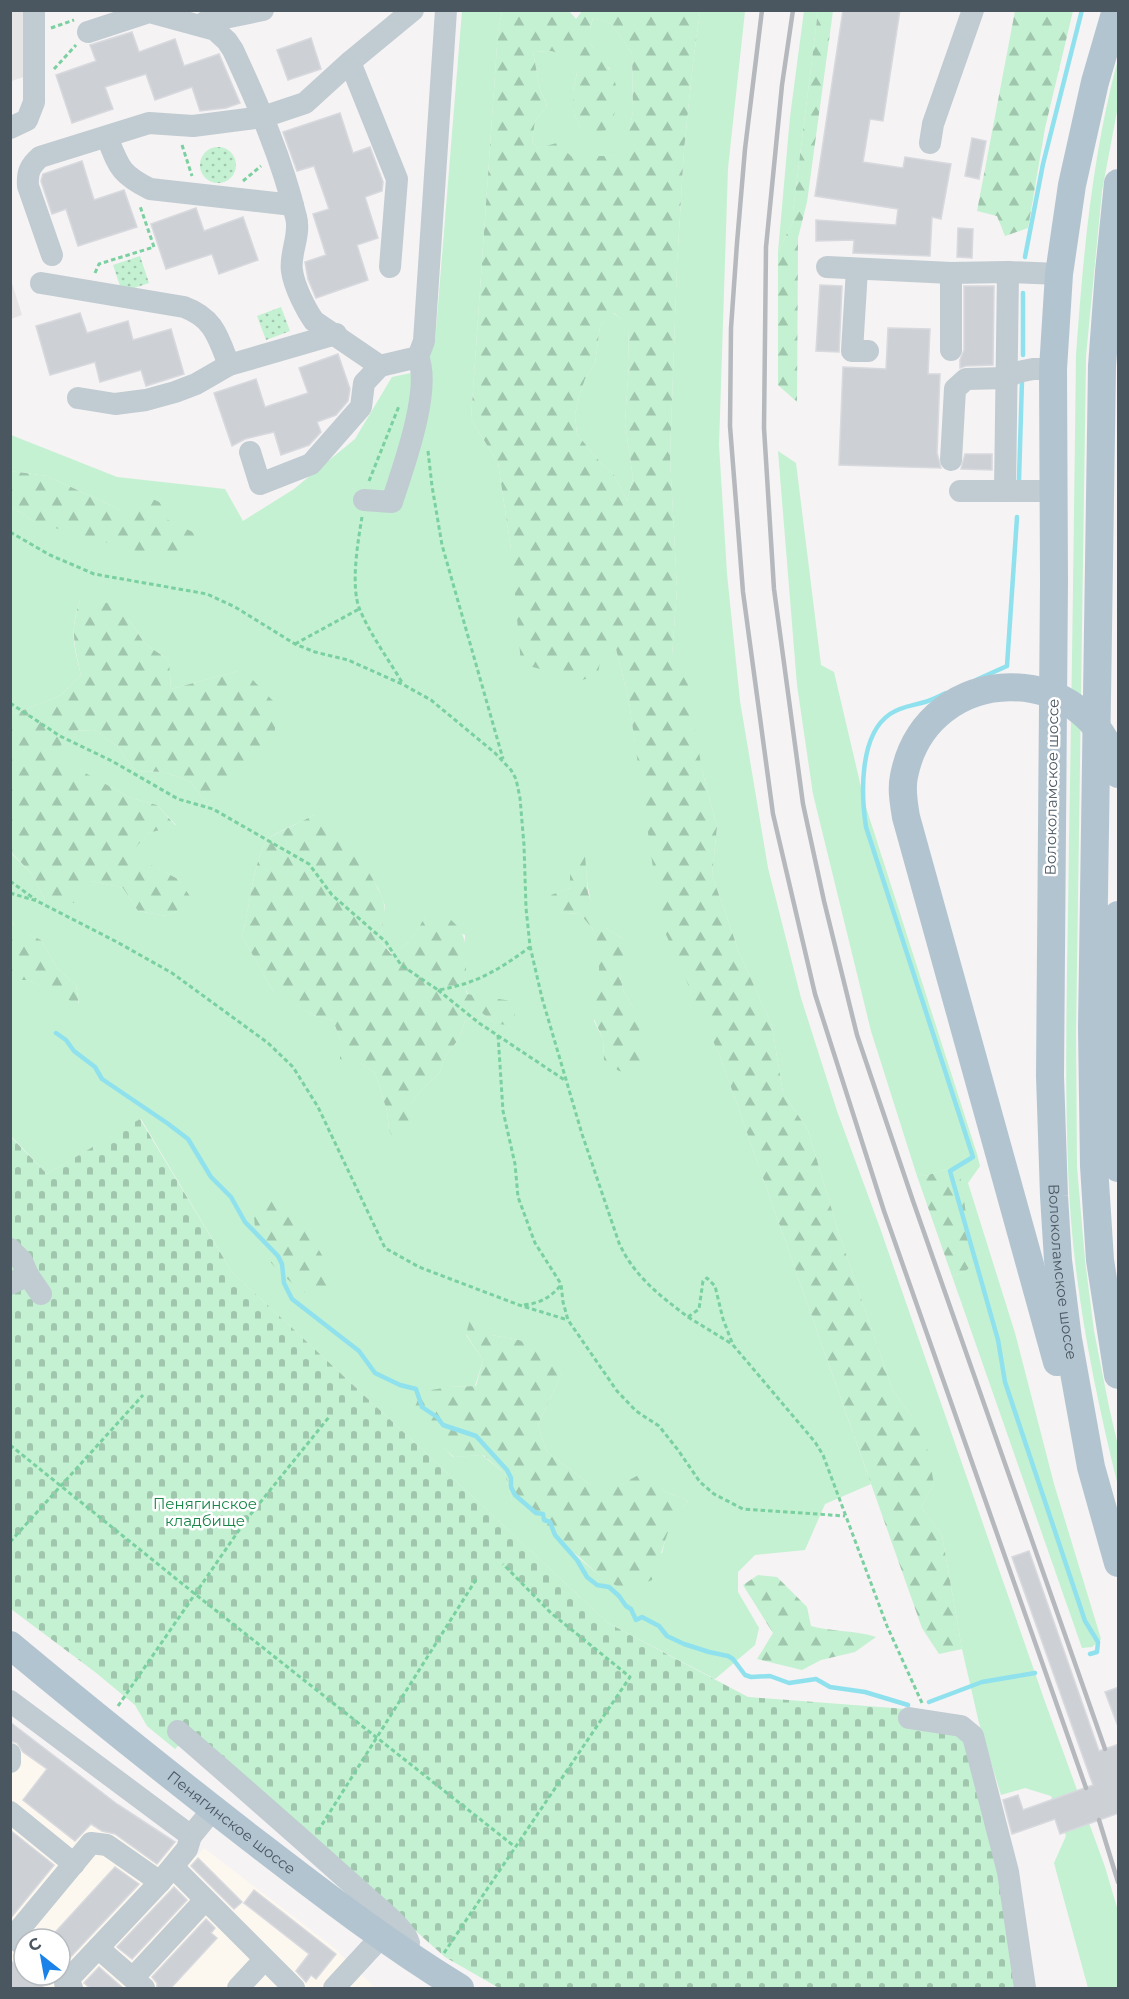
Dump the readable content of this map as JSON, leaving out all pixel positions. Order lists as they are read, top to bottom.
{
  "streets": {
    "main road": ["Волоколамское шоссе", "Пенягинское шоссе"]
  },
  "parks": ["Пенягинское кладбище"],
  "north": "top left"
}
